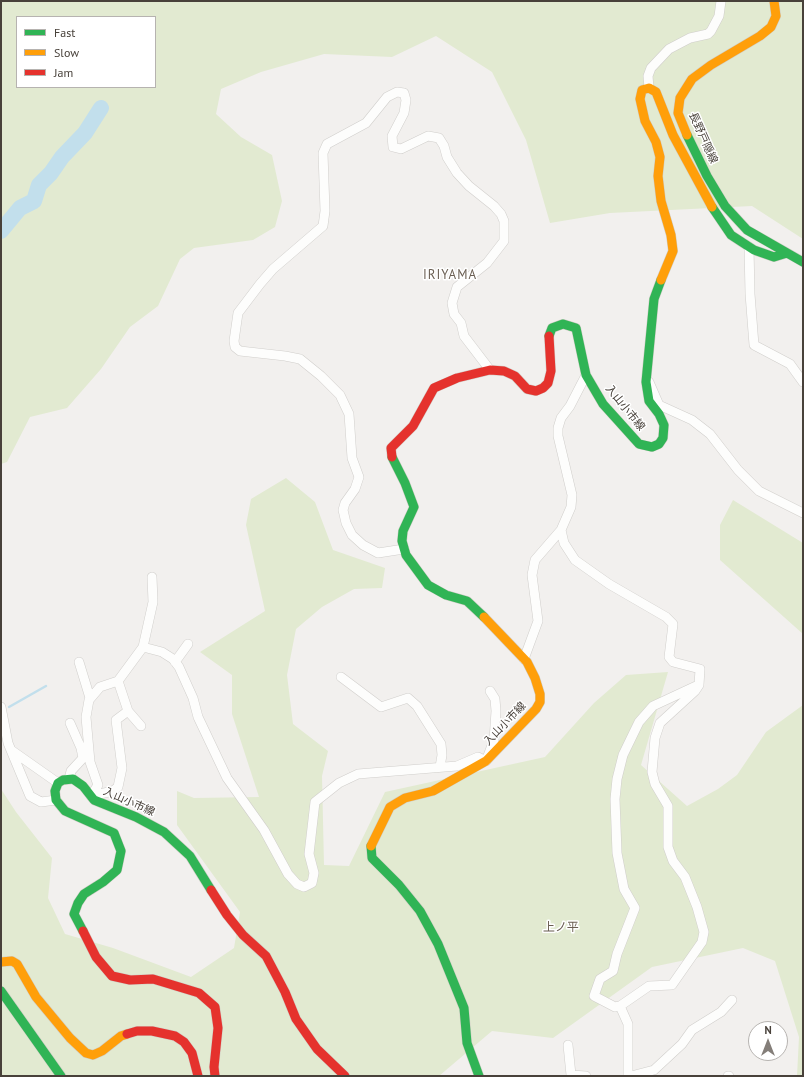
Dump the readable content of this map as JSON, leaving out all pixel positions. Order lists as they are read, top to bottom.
{
  "streets": {
    "main road": ["長野戸隠線", "入山小市線"]
  },
  "districts": ["IRIYAMA", "上ノ平"],
  "legend": ["Fast", "Slow", "Jam"],
  "north": "top"
}
